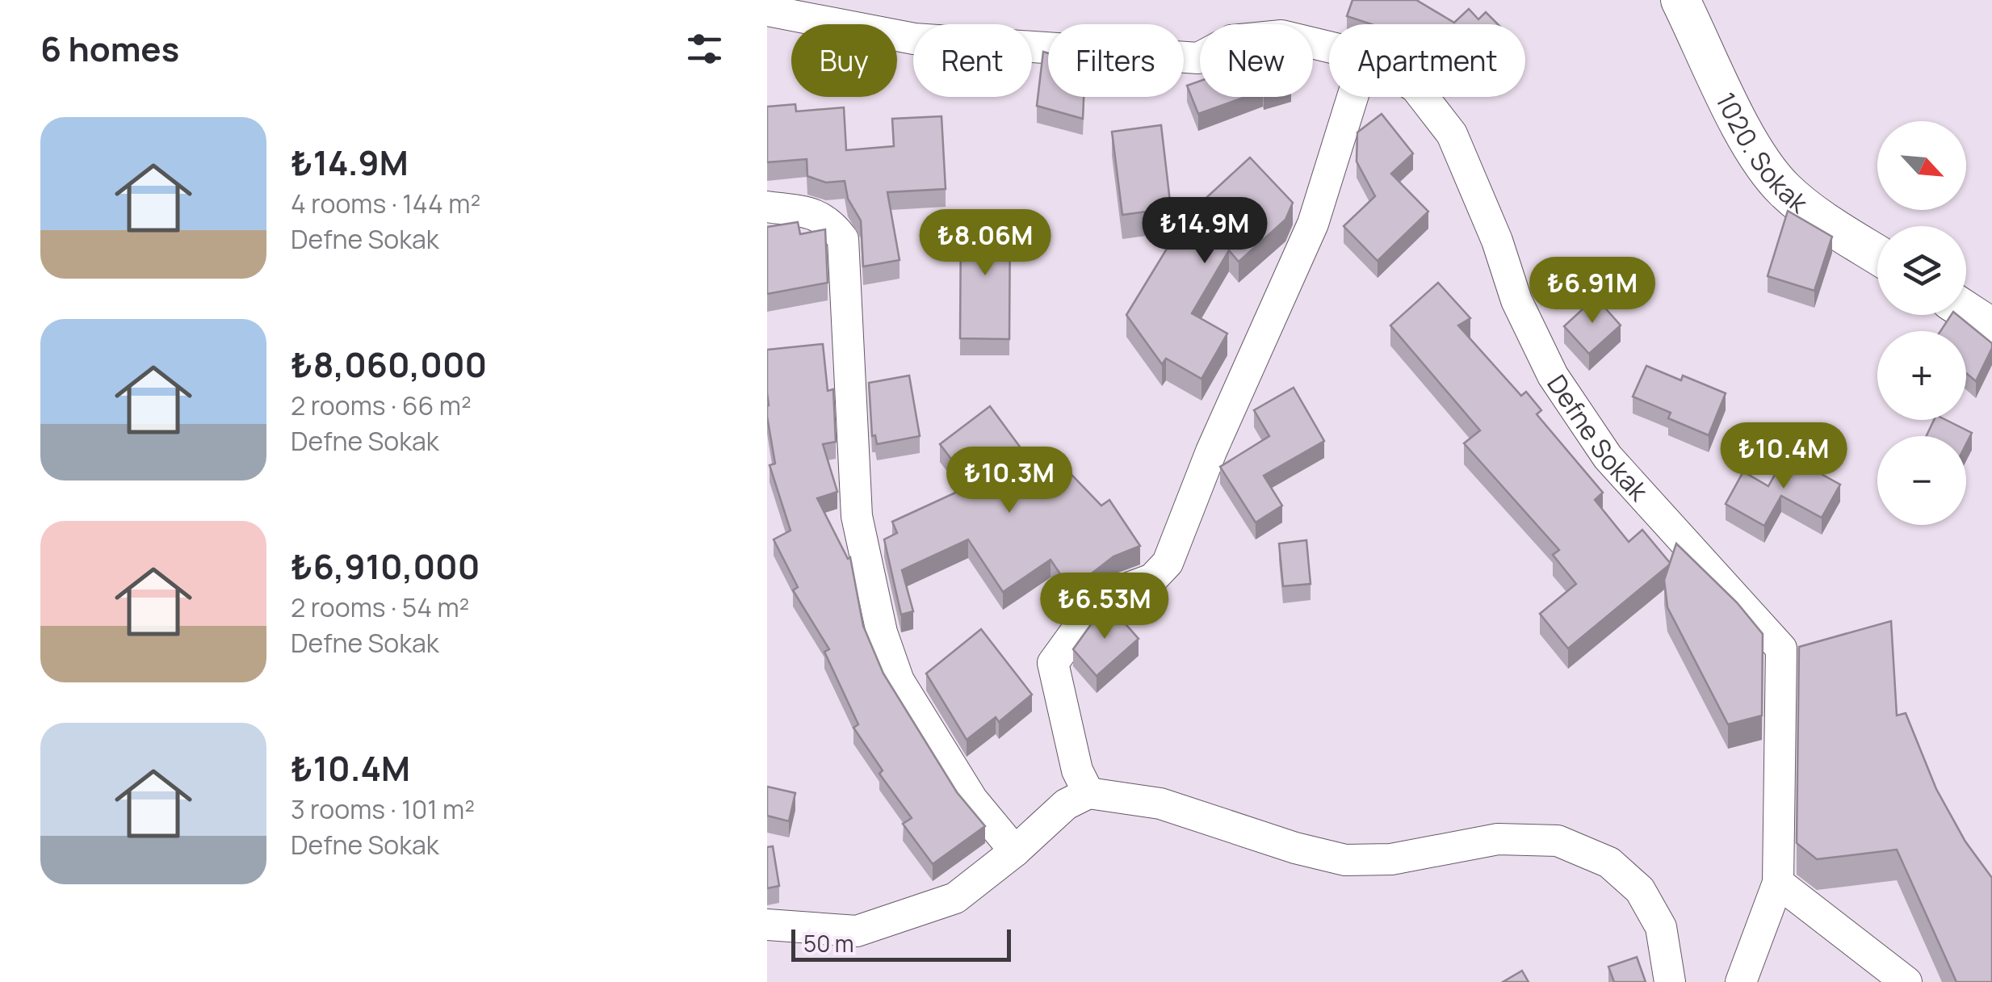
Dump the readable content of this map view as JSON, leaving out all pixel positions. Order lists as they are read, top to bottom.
{
  "streets": {
    "street": ["1020. Sokak", "Defne Sokak"]
  },
  "scale_bar": "50 m",
  "north": "bottom right",
  "page": {
    "heading": "6 homes",
    "chip": [
      "Buy",
      "Rent",
      "Filters",
      "New",
      "Apartment"
    ],
    "list": [
      {
        "name": "₺14.9M",
        "note": "4 rooms · 144 m² · Defne Sokak"
      },
      {
        "name": "₺8,060,000",
        "note": "2 rooms · 66 m² · Defne Sokak"
      },
      {
        "name": "₺6,910,000",
        "note": "2 rooms · 54 m² · Defne Sokak"
      },
      {
        "name": "₺10.4M",
        "note": "3 rooms · 101 m² · Defne Sokak"
      }
    ],
    "map_buttons": ["+", "−"],
    "price": [
      "₺14.9M",
      "₺8.06M",
      "₺6.91M",
      "₺10.4M",
      "₺10.3M",
      "₺6.53M"
    ],
    "scale": "50 m"
  }
}
